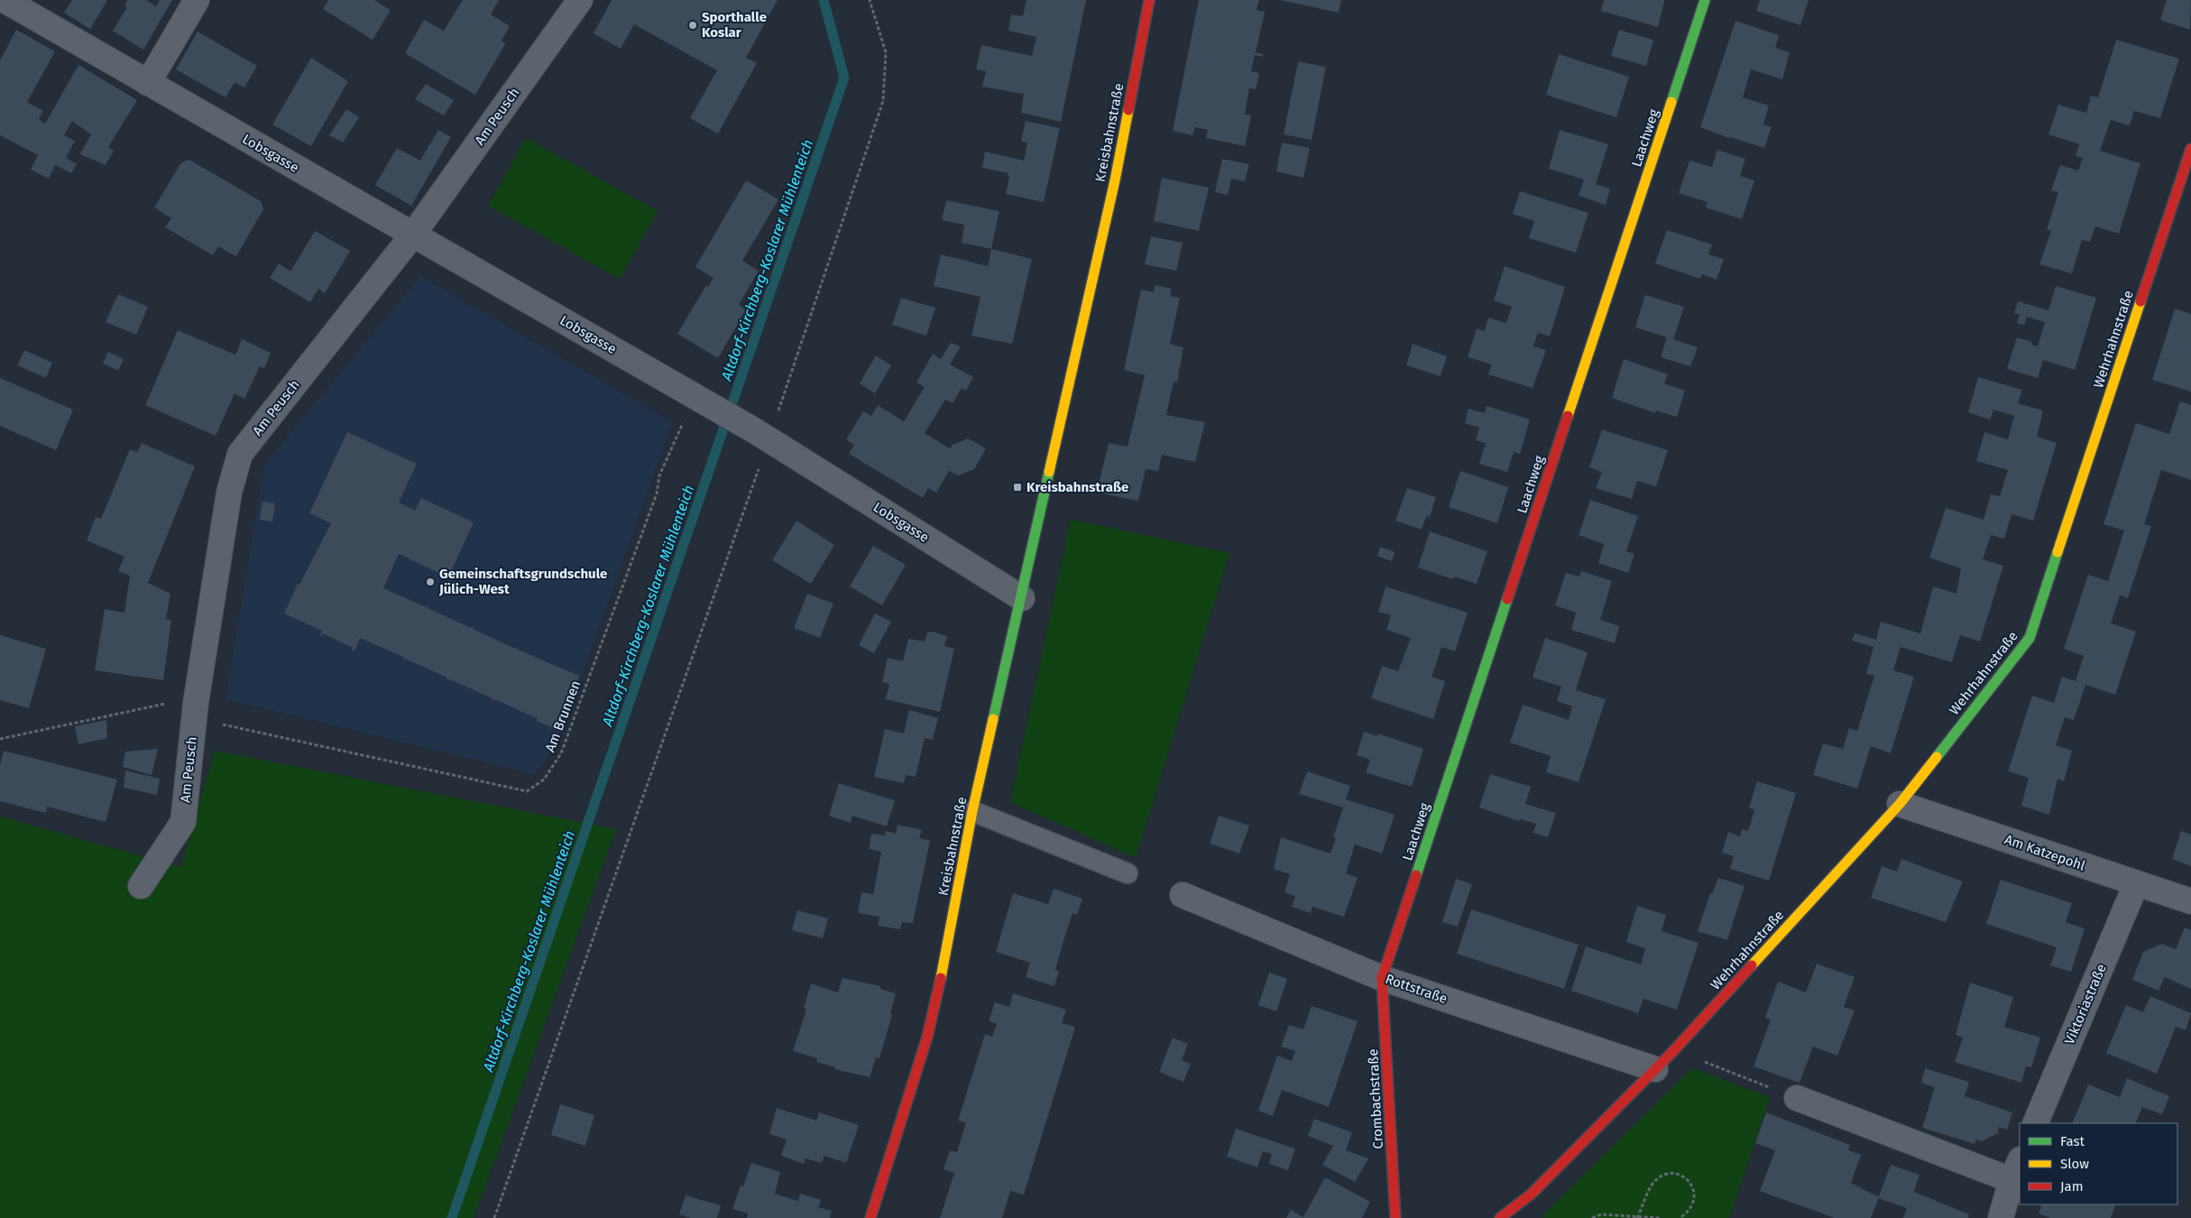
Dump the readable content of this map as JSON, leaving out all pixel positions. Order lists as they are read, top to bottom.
{
  "streets": {
    "street": [
      "Am Peusch",
      "Kreisbahnstraße",
      "Laachweg",
      "Lobsgasse",
      "Wehrhahnstraße",
      "Am Katzepohl",
      "Rottstraße",
      "Viktoriastraße",
      "Crombachstraße"
    ],
    "path": ["Am Brunnen"]
  },
  "crossings": [
    ["Am Peusch", "Lobsgasse"],
    ["Am Peusch", "Am Brunnen"],
    ["Kreisbahnstraße", "Lobsgasse"],
    ["Laachweg", "Rottstraße"],
    ["Laachweg", "Crombachstraße"],
    ["Lobsgasse", "Am Brunnen"],
    ["Wehrhahnstraße", "Am Katzepohl"],
    ["Wehrhahnstraße", "Rottstraße"],
    ["Am Katzepohl", "Viktoriastraße"],
    ["Rottstraße", "Crombachstraße"]
  ],
  "water": ["Altdorf-Kirchberg-Koslarer Mühlenteich"],
  "places": {
    "other": ["Sporthalle Koslar", "Gemeinschaftsgrundschule Jülich-West"],
    "transit": ["Kreisbahnstraße"]
  },
  "legend": ["Fast", "Slow", "Jam"]
}
